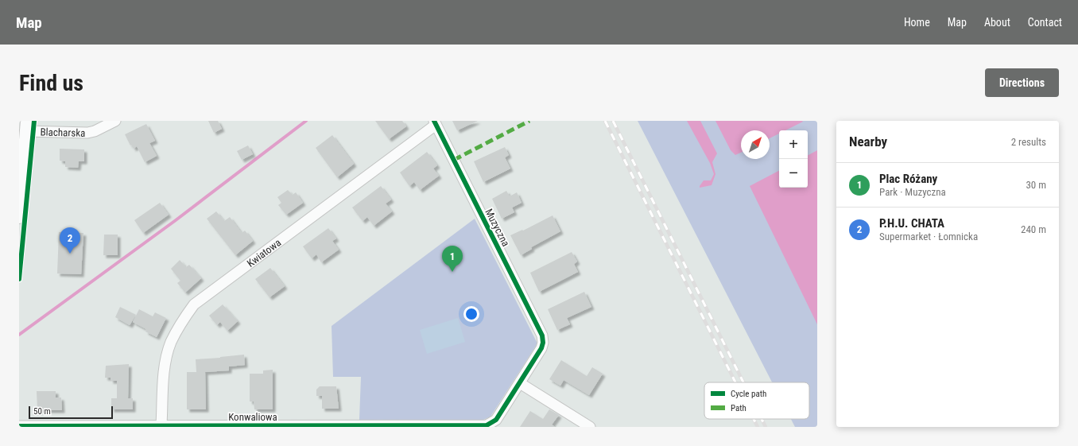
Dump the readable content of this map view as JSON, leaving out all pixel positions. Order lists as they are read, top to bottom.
{
  "streets": {
    "street": [
      "Blacharska",
      "Muzyczna",
      "Kwiatowa",
      "Konwaliowa"
    ]
  },
  "crossings": [
    ["Muzyczna", "Kwiatowa"],
    ["Muzyczna", "Konwaliowa"],
    ["Kwiatowa", "Konwaliowa"]
  ],
  "legend": ["Cycle path", "Path"],
  "scale_bar": "50 m",
  "north": "top right",
  "page": {
    "header": "Map",
    "nav": [
      "Home",
      "Map",
      "About",
      "Contact"
    ],
    "buttons": "Directions",
    "title": "Find us",
    "heading": ["Nearby", "2 results"],
    "map_buttons": ["+", "−"],
    "list": [
      {
        "mark": "1",
        "name": "Plac Różany",
        "note": "Park · Muzyczna",
        "value": "30 m"
      },
      {
        "mark": "2",
        "name": "P.H.U. CHATA",
        "note": "Supermarket · Łomnicka",
        "value": "240 m"
      }
    ],
    "pins": ["2", "1"],
    "scale": "50 m"
  }
}
